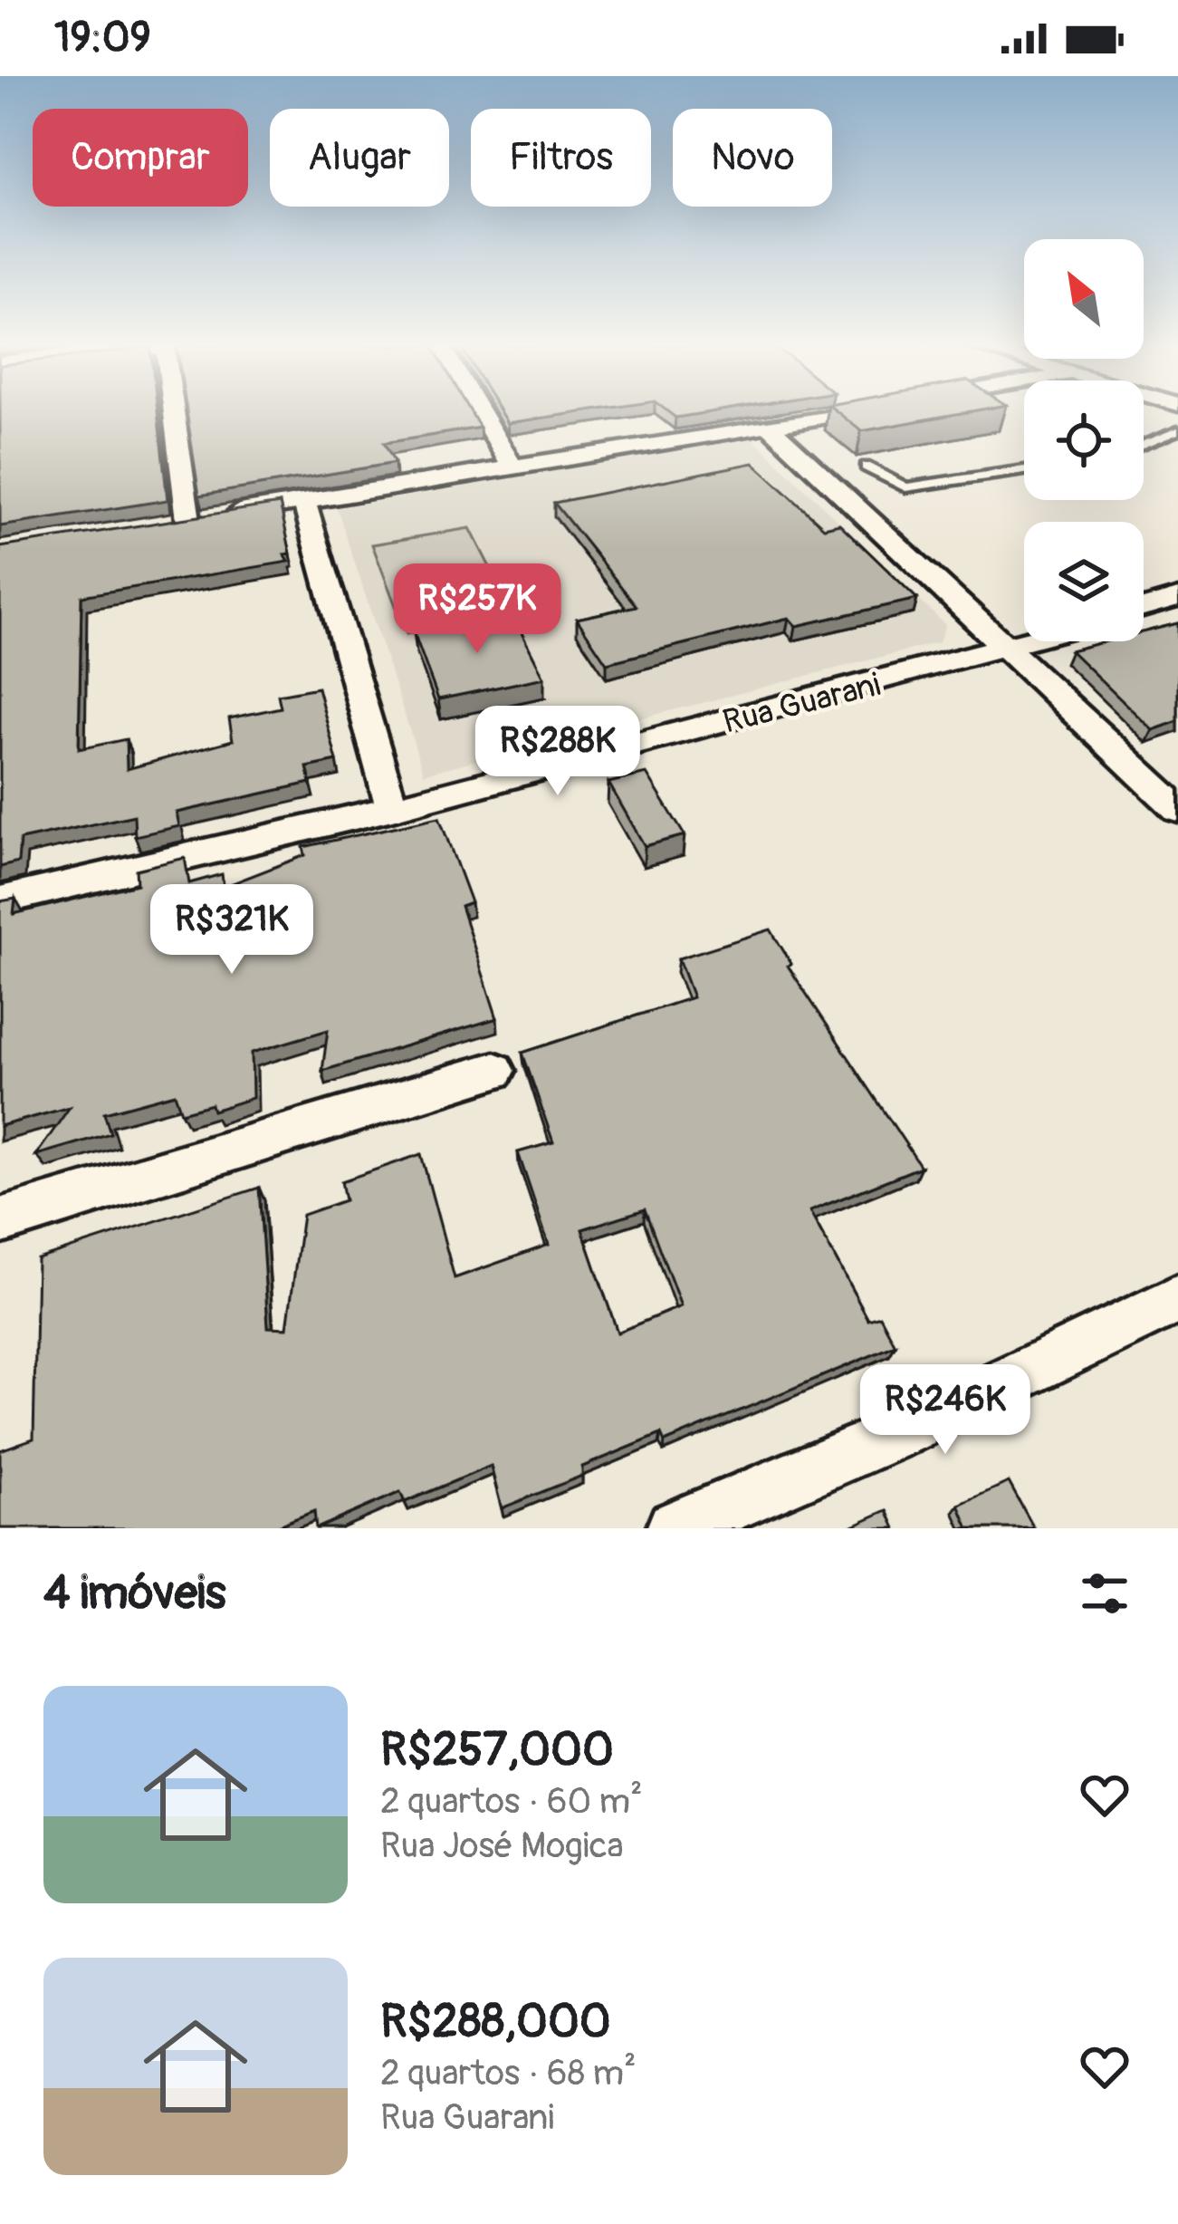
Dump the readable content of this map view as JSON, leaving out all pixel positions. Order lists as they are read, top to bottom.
{
  "streets": {
    "street": ["Rua Guarani"]
  },
  "north": "top left",
  "page": {
    "status": "19:09",
    "chip": [
      "Comprar",
      "Alugar",
      "Filtros",
      "Novo"
    ],
    "price": [
      "R$257K",
      "R$288K",
      "R$321K",
      "R$246K"
    ],
    "heading": "4 imóveis",
    "list": [
      {
        "name": "R$257,000",
        "note": "2 quartos · 60 m² · Rua José Mogica"
      },
      {
        "name": "R$288,000",
        "note": "2 quartos · 68 m² · Rua Guarani"
      }
    ]
  }
}
